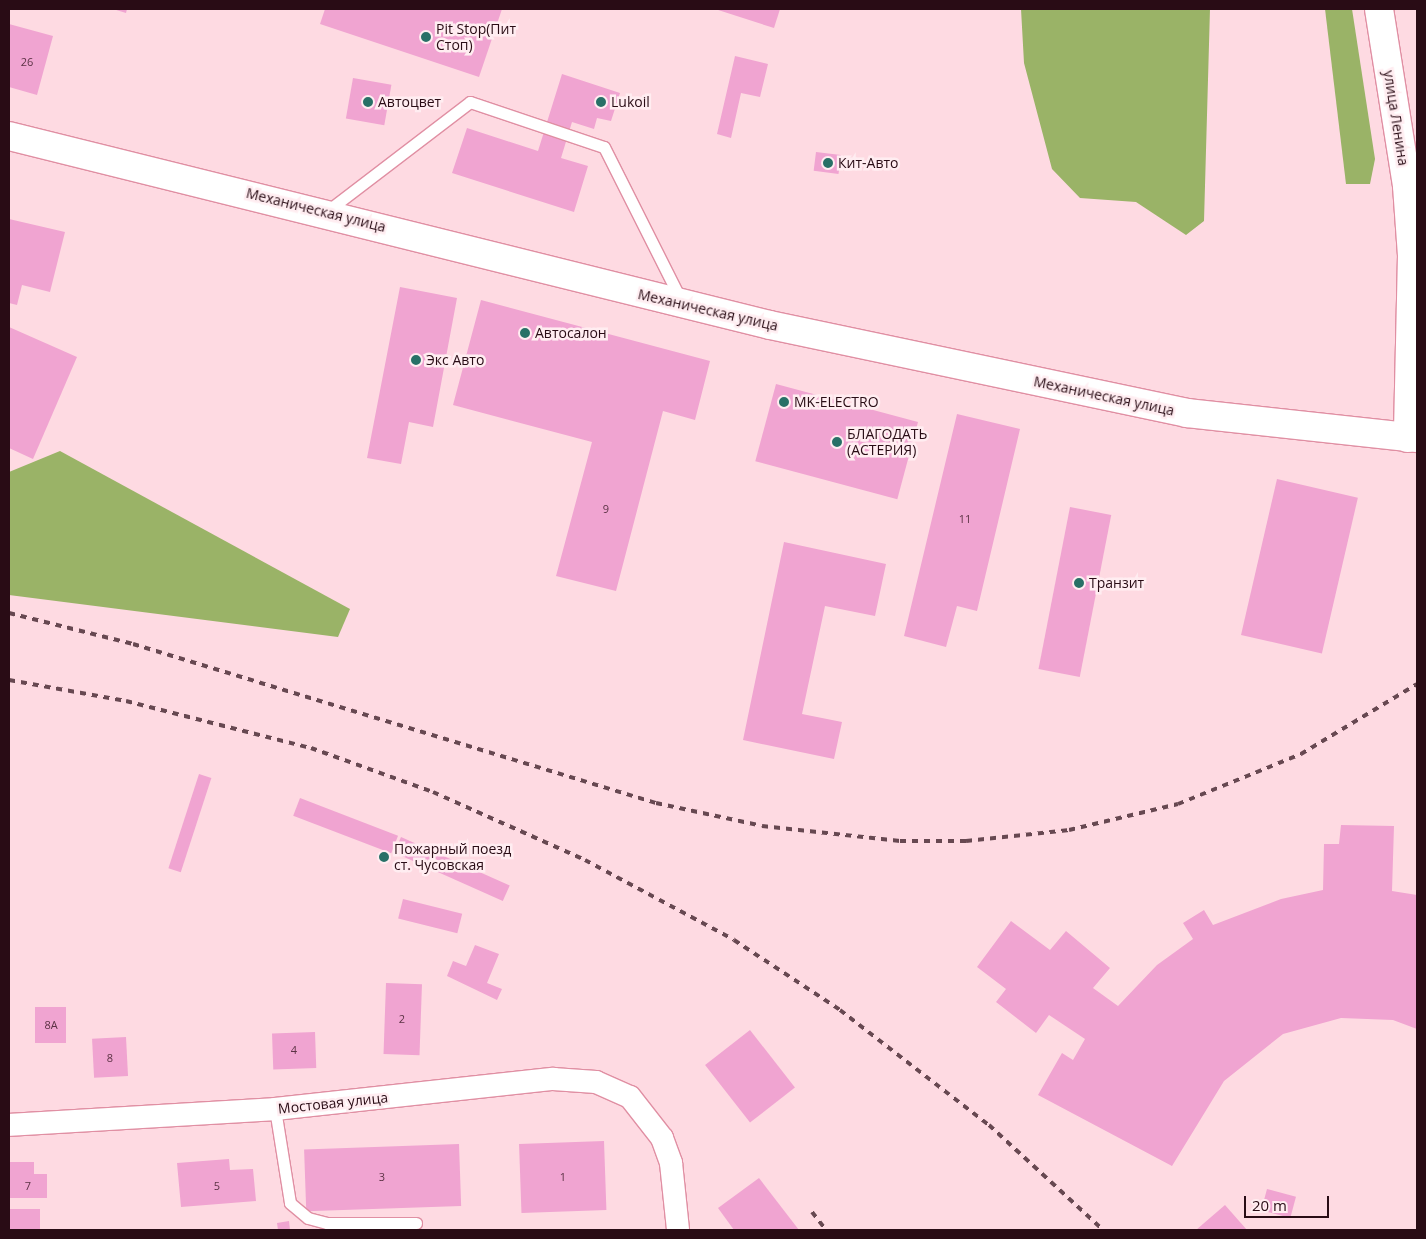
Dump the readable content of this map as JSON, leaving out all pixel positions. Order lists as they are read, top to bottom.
{
  "streets": {
    "main road": ["улица Ленина", "Механическая улица"],
    "street": ["Мостовая улица"]
  },
  "crossings": [
    ["улица Ленина", "Механическая улица"]
  ],
  "places": [
    "Pit Stop(Пит Стоп)",
    "Автоцвет",
    "Lukoil",
    "Кит-Авто",
    "Автосалон",
    "Экс Авто",
    "MK-ELECTRO",
    "БЛАГОДАТЬ (АСТЕРИЯ)",
    "Транзит",
    "Пожарный поезд ст. Чусовская"
  ],
  "house_numbers": [
    "26",
    "9",
    "11",
    "2",
    "8А",
    "4",
    "8",
    "3",
    "1",
    "7",
    "5"
  ],
  "scale_bar": "20 m"
}
